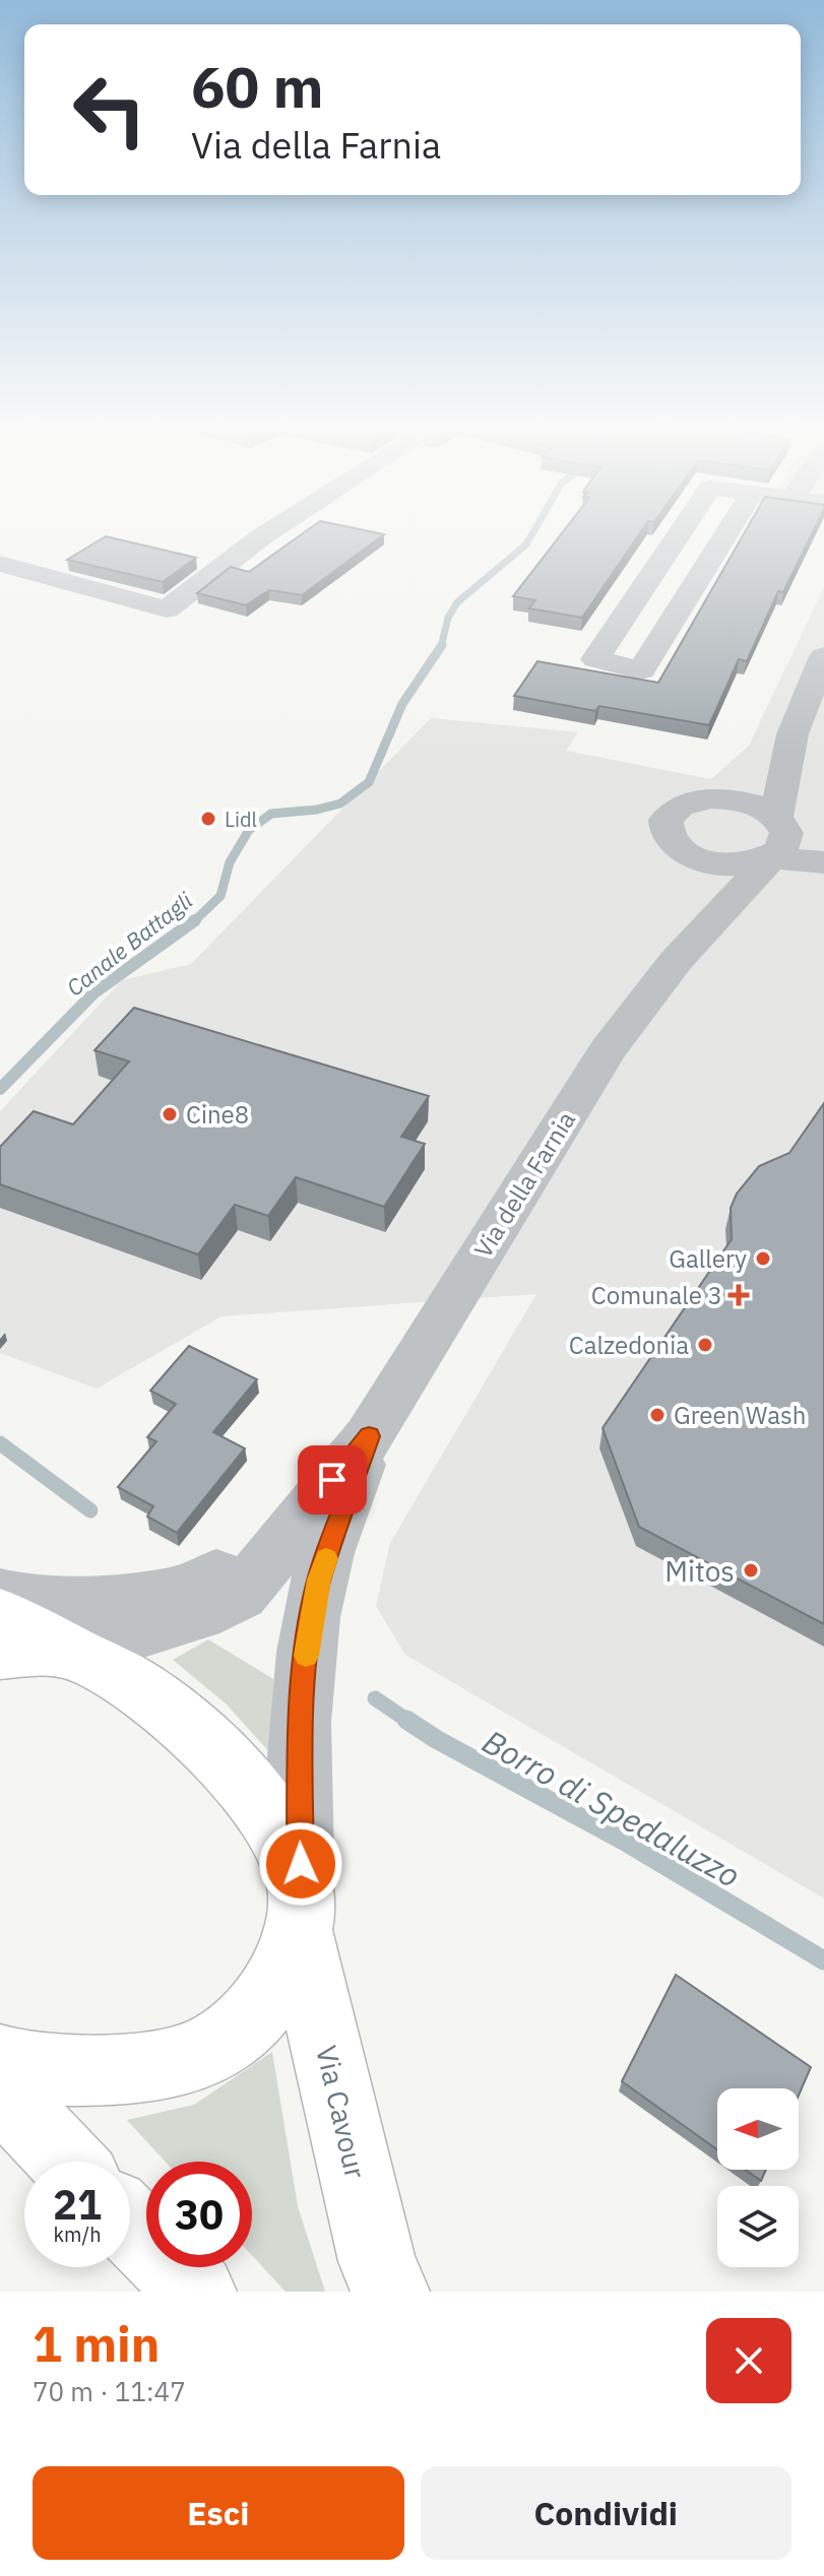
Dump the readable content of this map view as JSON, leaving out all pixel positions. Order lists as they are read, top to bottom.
{
  "streets": {
    "main road": ["Via Cavour"],
    "street": ["Via della Farnia"]
  },
  "crossings": [
    ["Via della Farnia", "Via Cavour"]
  ],
  "water": ["Canale Battagli", "Borro di Spedaluzzo"],
  "places": {
    "other": [
      "Lidl",
      "Cine8",
      "Gallery",
      "Calzedonia",
      "Green Wash",
      "Mitos"
    ],
    "health": ["Comunale 3"]
  },
  "north": "left",
  "page": {
    "turn": ["60 m", "Via della Farnia"],
    "speed": "21 km/h",
    "limit": "30",
    "heading": ["1 min", "70 m · 11:47"],
    "buttons": ["Esci", "Condividi"]
  }
}
